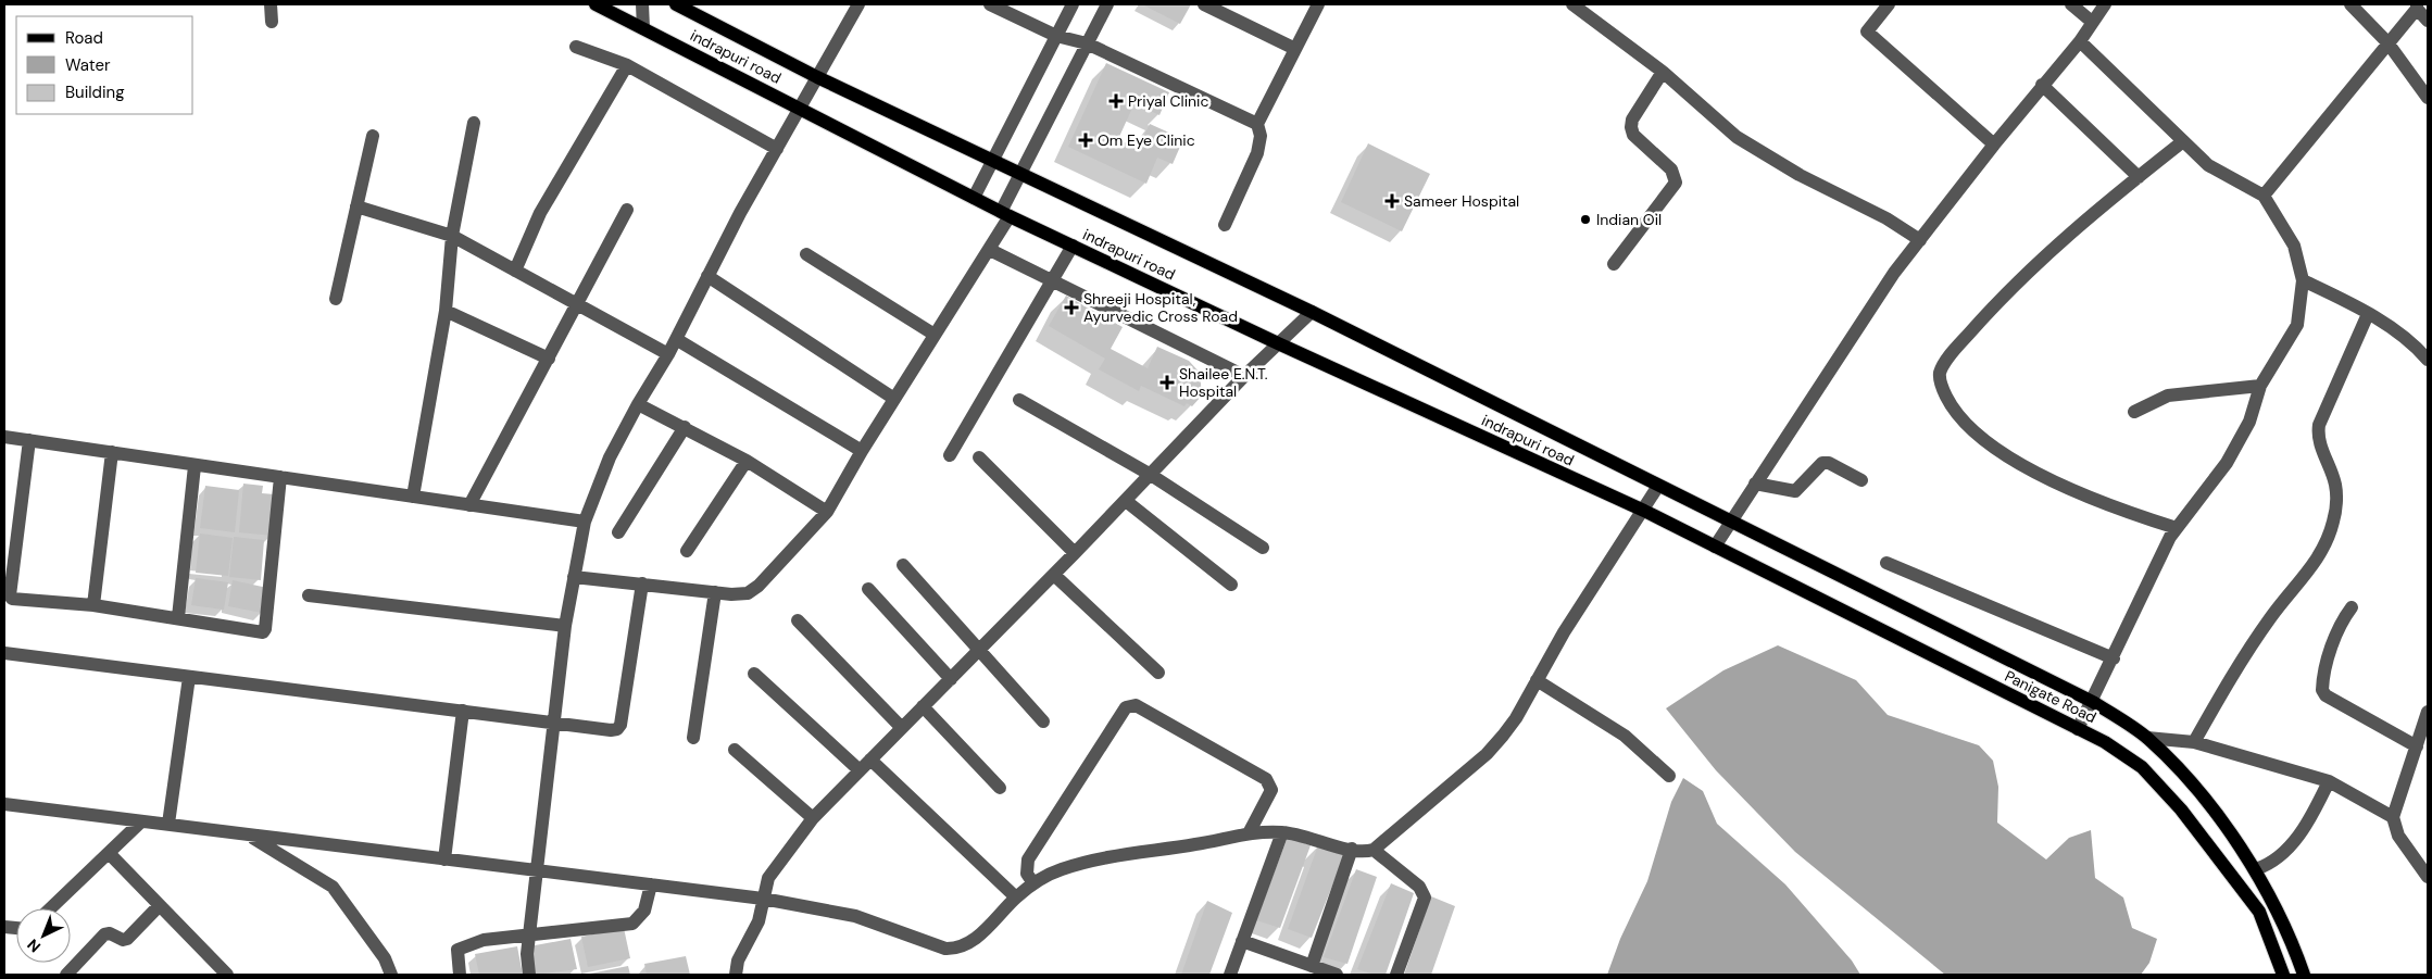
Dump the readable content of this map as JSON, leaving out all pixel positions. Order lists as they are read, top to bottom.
{
  "streets": {
    "main road": ["indrapuri road", "Panigate Road"]
  },
  "crossings": [
    ["indrapuri road", "Panigate Road"]
  ],
  "places": {
    "health": [
      "Priyal Clinic",
      "Om Eye Clinic",
      "Sameer Hospital",
      "Shreeji Hospital, Ayurvedic Cross Road",
      "Shailee E.N.T. Hospital"
    ],
    "other": ["Indian Oil"]
  },
  "legend": ["Road", "Water", "Building"],
  "north": "bottom left"
}
